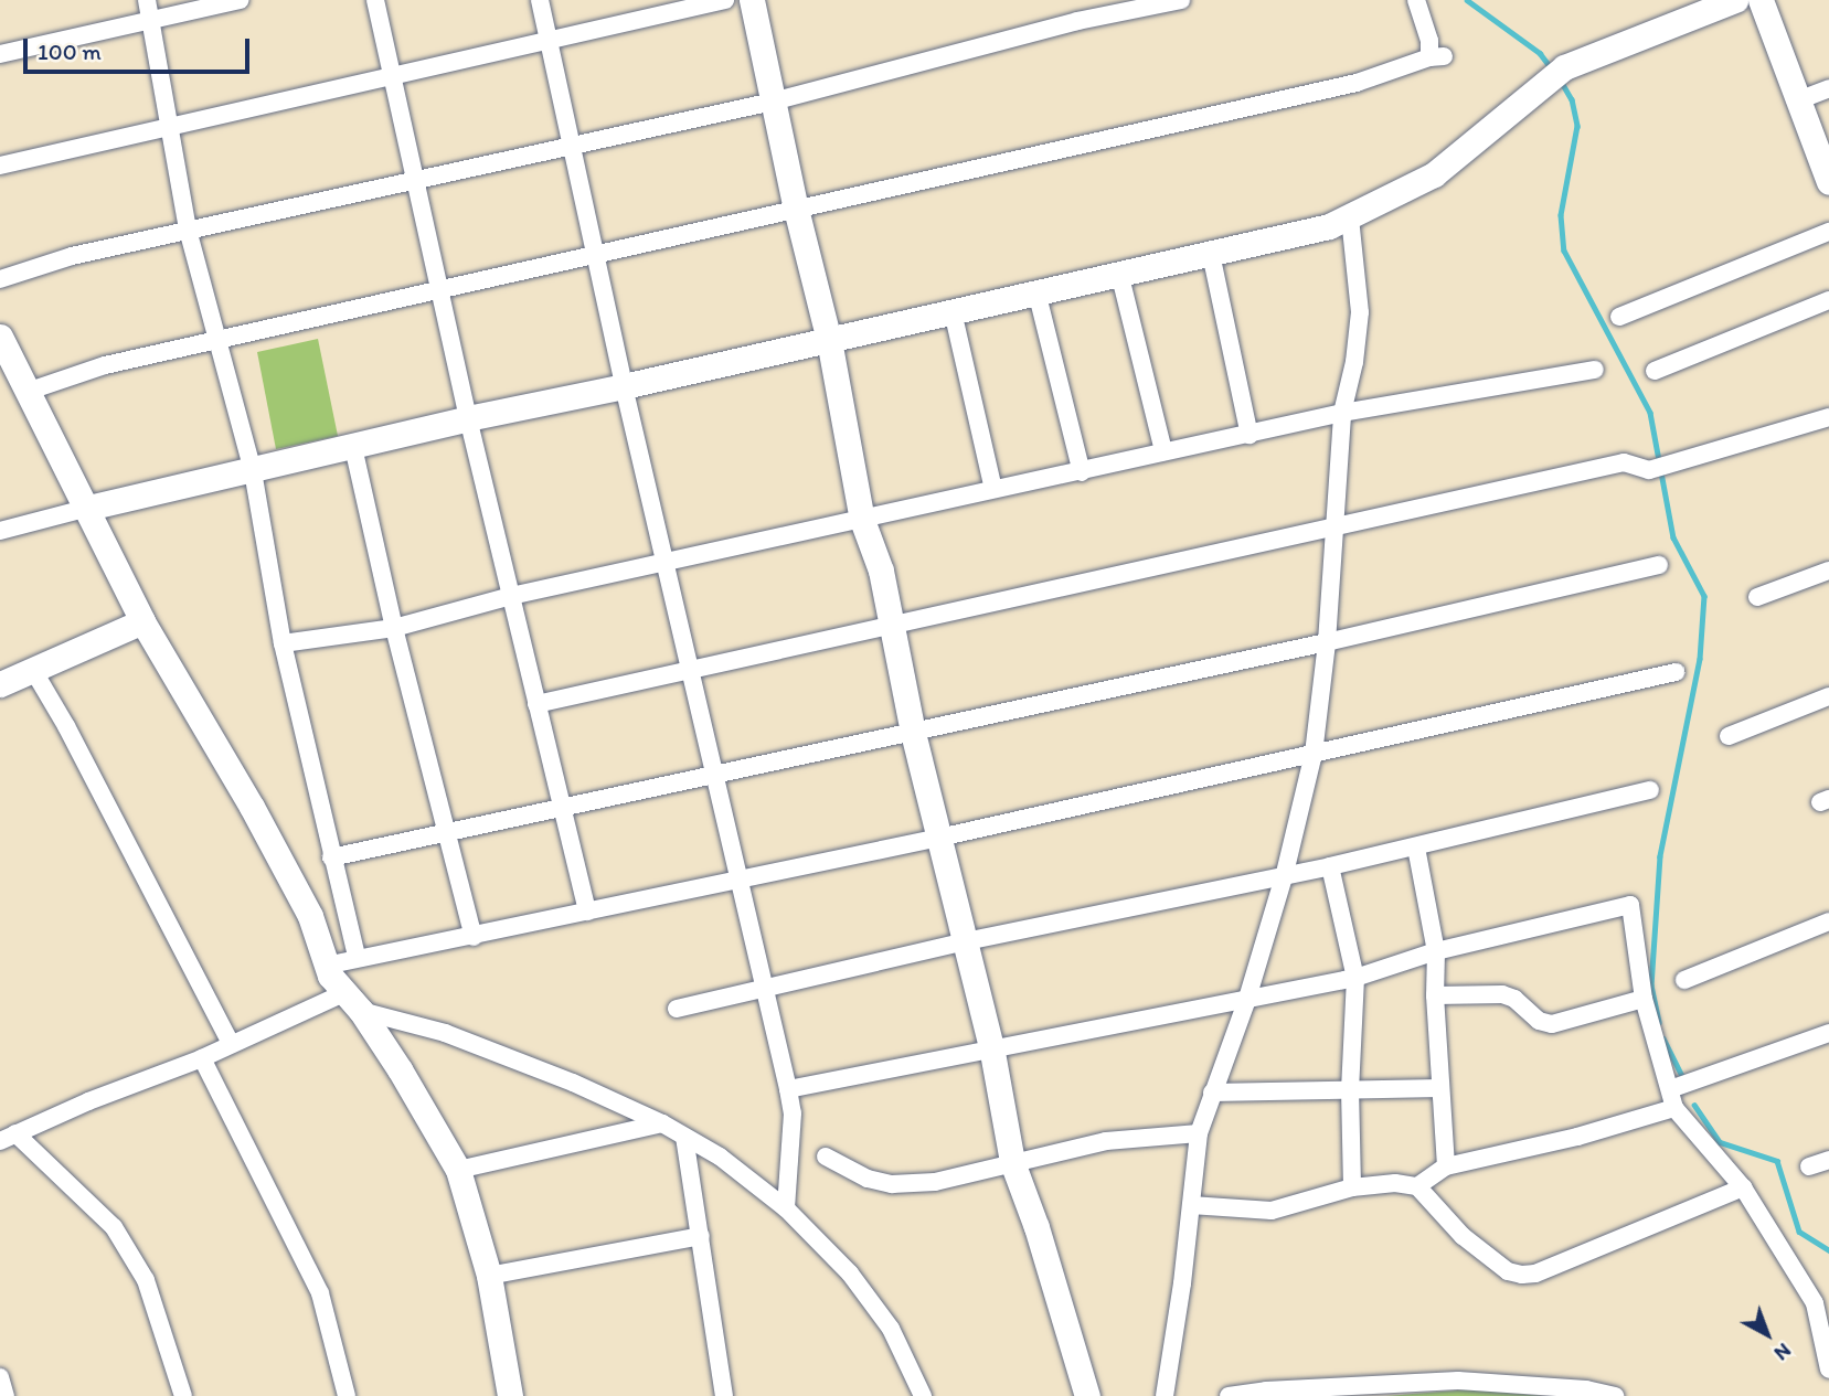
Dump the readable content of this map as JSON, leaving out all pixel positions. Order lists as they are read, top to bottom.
{
  "scale_bar": "100 m",
  "north": "bottom right"
}
